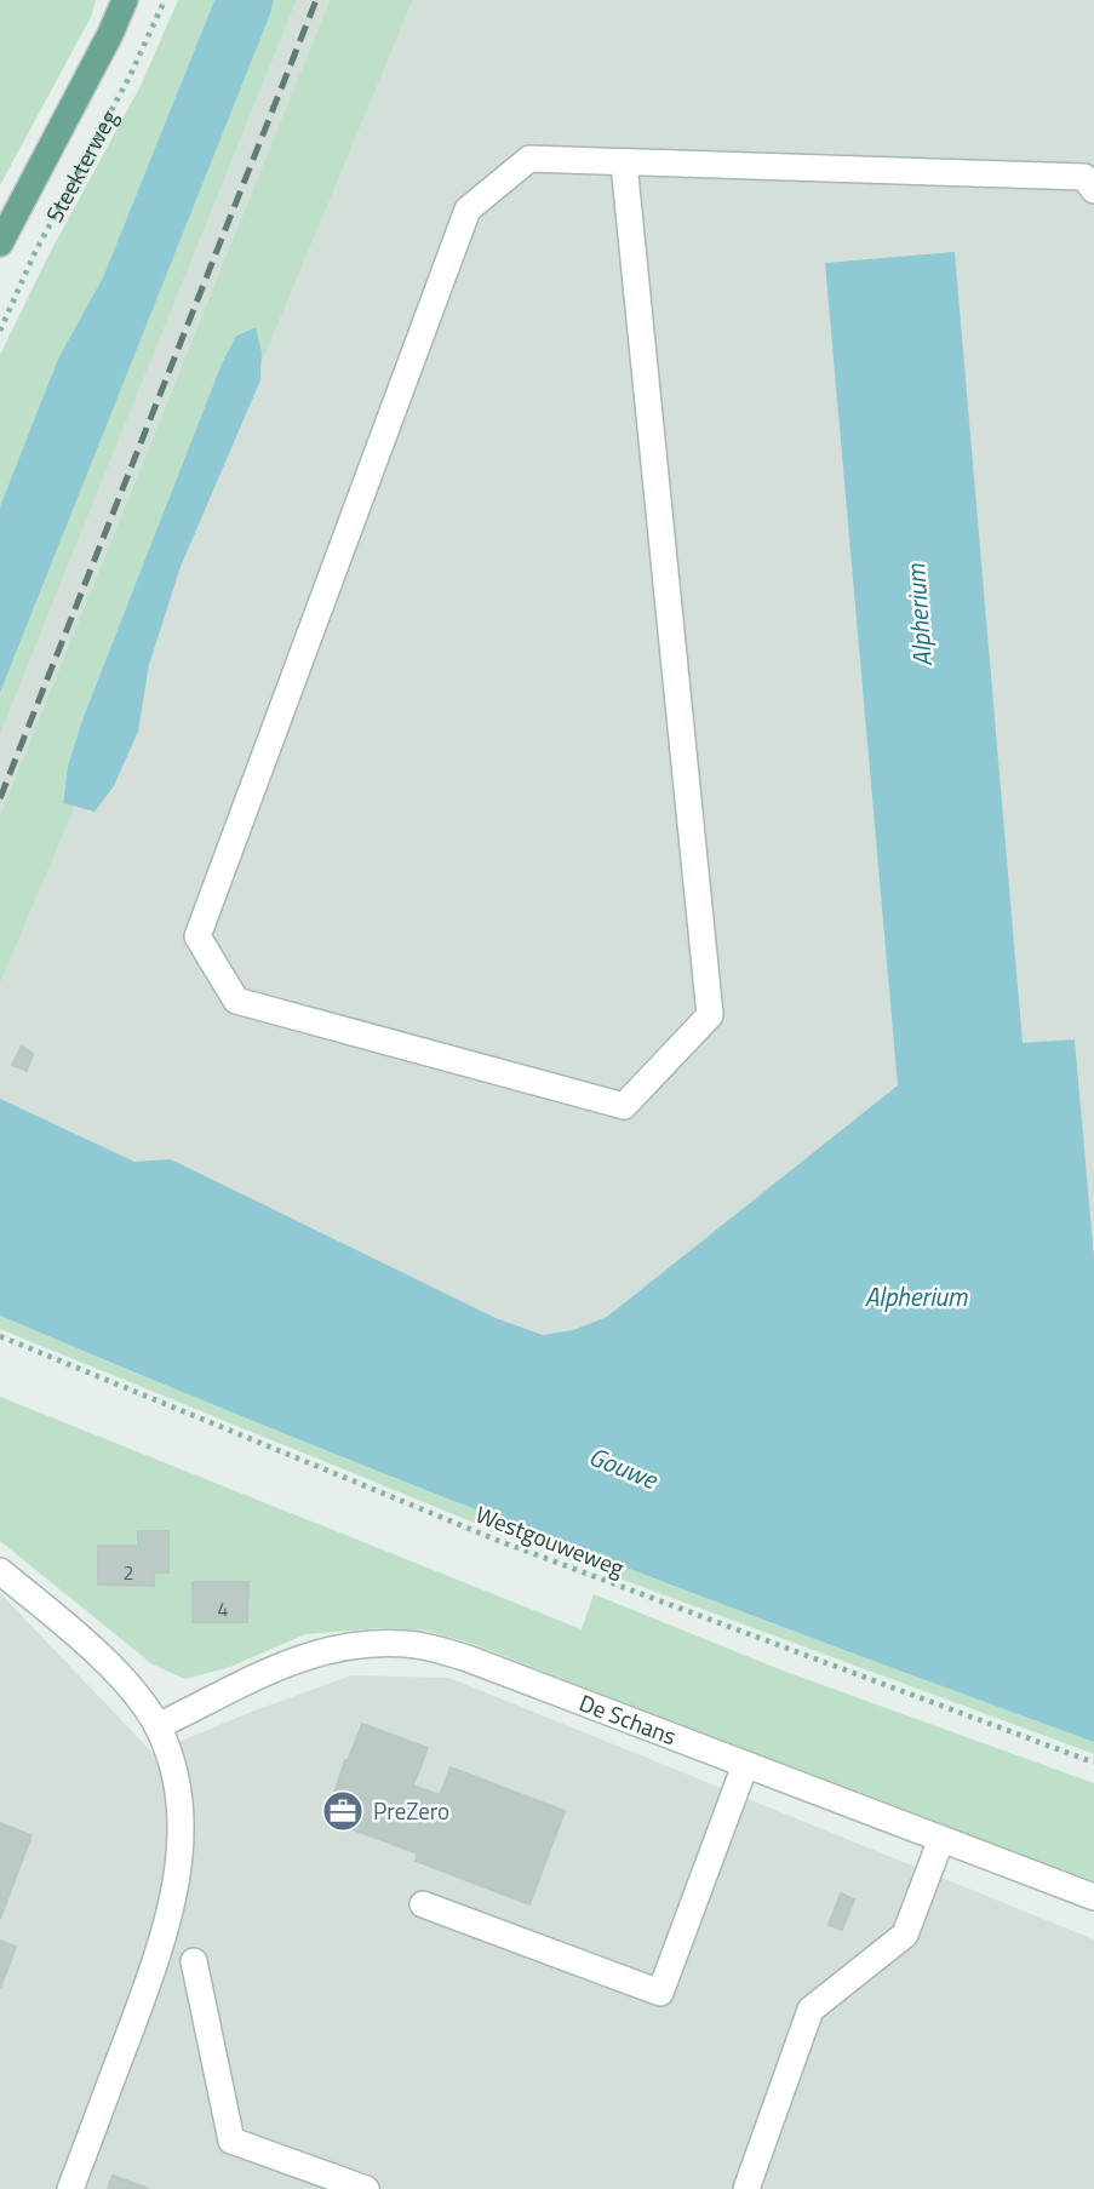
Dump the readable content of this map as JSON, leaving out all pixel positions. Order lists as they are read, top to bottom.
{
  "streets": {
    "main road": ["Steekterweg"],
    "street": ["De Schans"],
    "path": ["Westgouweweg"]
  },
  "water": ["Alpherium", "Gouwe"],
  "places": {
    "office": ["PreZero"]
  },
  "house_numbers": ["2", "4"]
}
